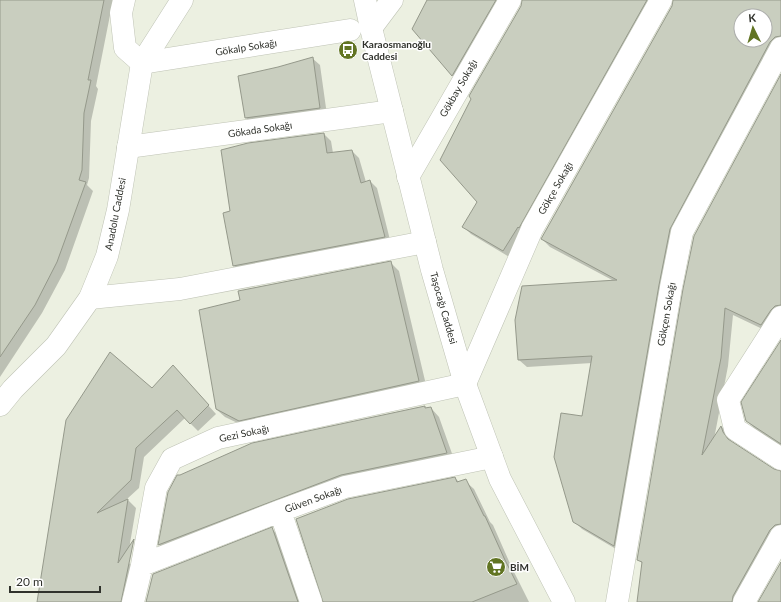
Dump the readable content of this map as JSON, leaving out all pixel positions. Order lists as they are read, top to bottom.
{
  "streets": {
    "street": [
      "Gökalp Sokağı",
      "Gökbay Sokağı",
      "Gökada Sokağı",
      "Gökçe Sokağı",
      "Anadolu Caddesi",
      "Taşocağı Caddesi",
      "Gökçen Sokağı",
      "Gezi Sokağı",
      "Güven Sokağı"
    ]
  },
  "crossings": [
    ["Gökalp Sokağı", "Anadolu Caddesi"],
    ["Gökalp Sokağı", "Taşocağı Caddesi"],
    ["Gökbay Sokağı", "Taşocağı Caddesi"],
    ["Gökada Sokağı", "Anadolu Caddesi"],
    ["Gökada Sokağı", "Taşocağı Caddesi"],
    ["Gökçe Sokağı", "Taşocağı Caddesi"],
    ["Gökçe Sokağı", "Gezi Sokağı"],
    ["Taşocağı Caddesi", "Gezi Sokağı"],
    ["Taşocağı Caddesi", "Güven Sokağı"],
    ["Gezi Sokağı", "Güven Sokağı"]
  ],
  "places": {
    "bus stop": ["Karaosmanoğlu Caddesi"],
    "supermarket": ["BİM"]
  },
  "scale_bar": "20 m",
  "north": "top"
}
